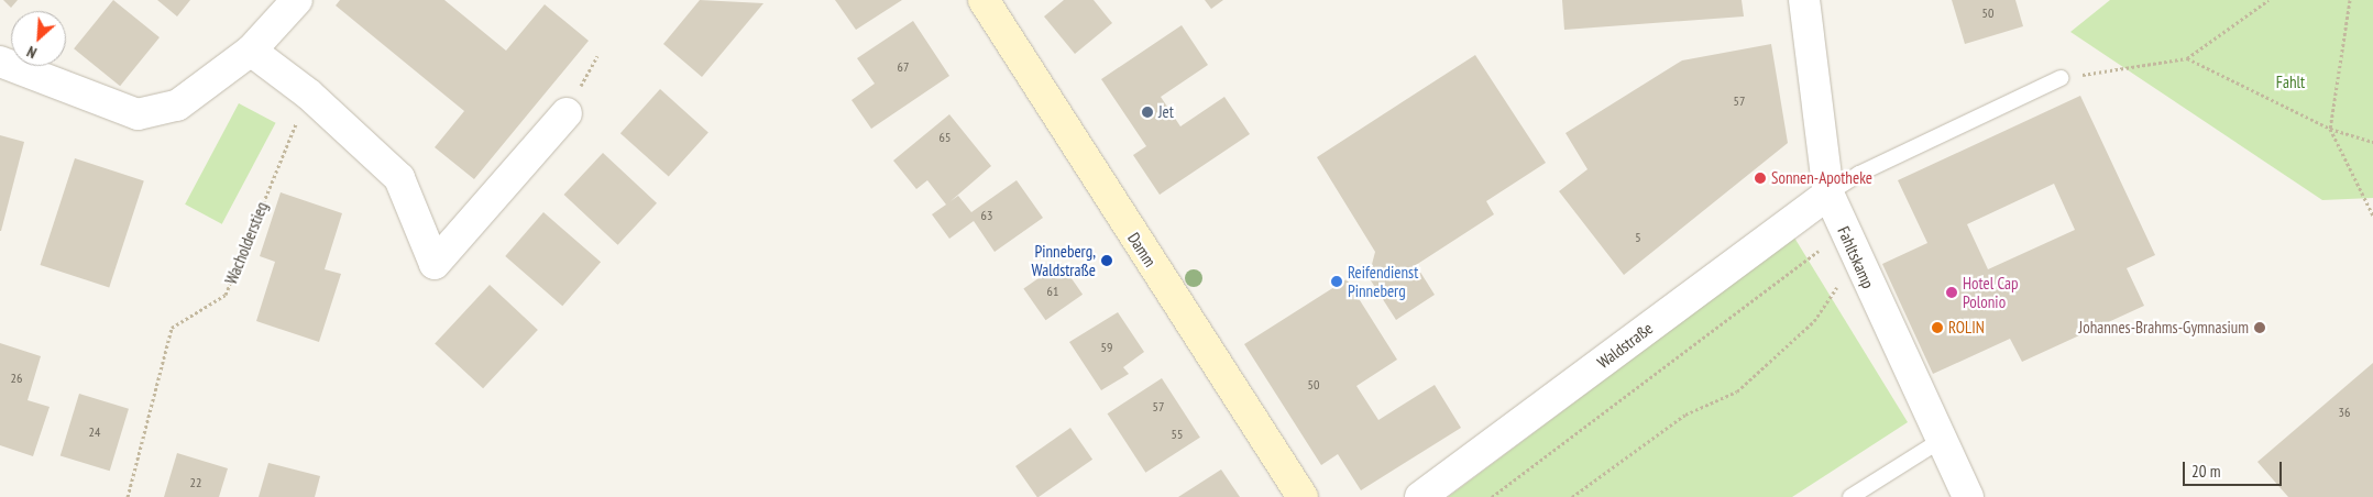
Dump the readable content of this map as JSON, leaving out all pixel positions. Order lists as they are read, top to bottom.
{
  "streets": {
    "main road": ["Damm"],
    "street": ["Fahltskamp", "Waldstraße"],
    "path": ["Wacholderstieg"]
  },
  "crossings": [
    ["Fahltskamp", "Waldstraße"]
  ],
  "parks": ["Fahlt"],
  "places": [
    "Jet",
    "Sonnen-Apotheke",
    "Pinneberg, Waldstraße",
    "Reifendienst Pinneberg",
    "Hotel Cap Polonio",
    "ROLIN",
    "Johannes-Brahms-Gymnasium"
  ],
  "house_numbers": [
    "50",
    "67",
    "57",
    "65",
    "63",
    "5",
    "61",
    "59",
    "26",
    "50",
    "57",
    "36",
    "24",
    "55",
    "22"
  ],
  "scale_bar": "20 m",
  "north": "bottom left"
}
